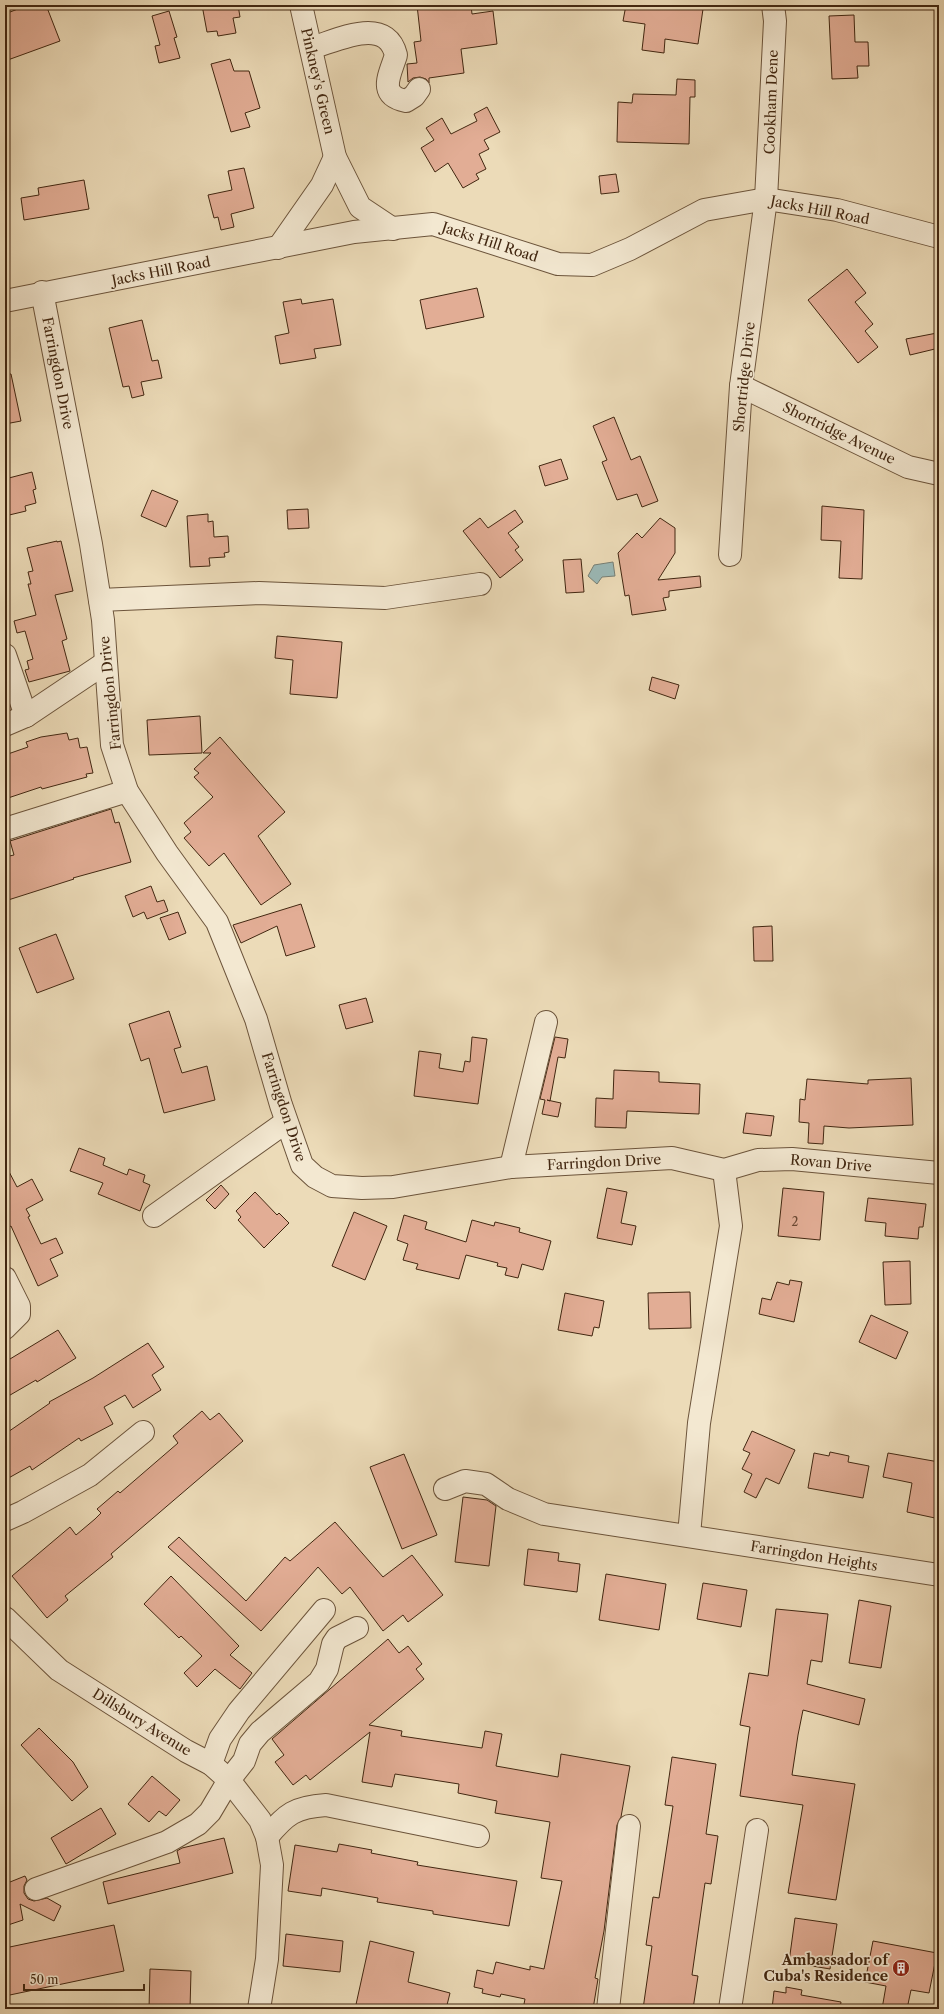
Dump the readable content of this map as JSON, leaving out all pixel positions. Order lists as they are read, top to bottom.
{
  "streets": {
    "street": [
      "Pinkney's Green",
      "Cookham Dene",
      "Jacks Hill Road",
      "Farringdon Drive",
      "Shortridge Drive",
      "Shortridge Avenue",
      "Rovan Drive",
      "Farringdon Heights",
      "Dillsbury Avenue"
    ]
  },
  "crossings": [
    ["Pinkney's Green", "Jacks Hill Road"],
    ["Cookham Dene", "Jacks Hill Road"],
    ["Cookham Dene", "Shortridge Drive"],
    ["Jacks Hill Road", "Farringdon Drive"],
    ["Jacks Hill Road", "Shortridge Drive"],
    ["Farringdon Drive", "Rovan Drive"],
    ["Shortridge Drive", "Shortridge Avenue"]
  ],
  "places": {
    "building": ["Ambassador of Cuba's Residence"]
  },
  "house_numbers": ["2"],
  "scale_bar": "50 m"
}
